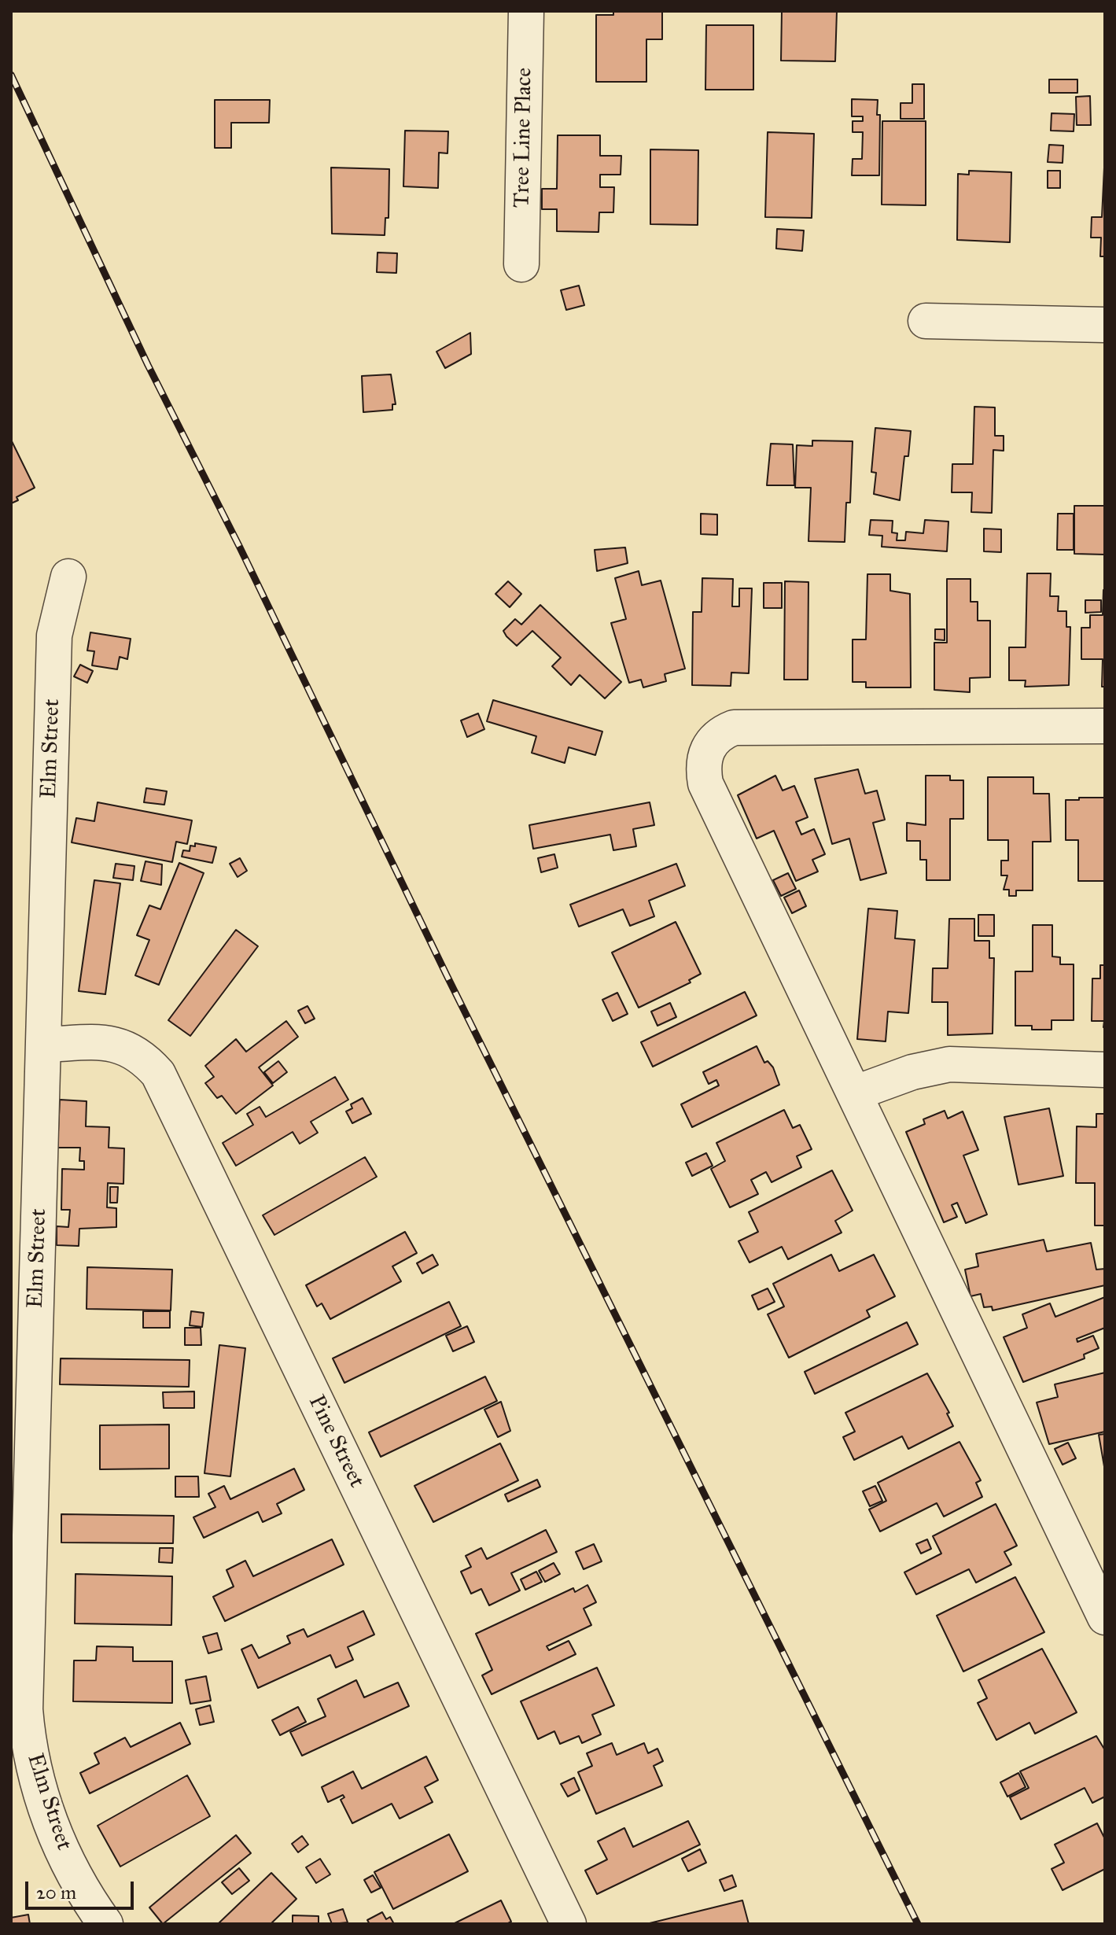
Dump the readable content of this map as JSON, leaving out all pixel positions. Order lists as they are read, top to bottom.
{
  "streets": {
    "street": ["Tree Line Place", "Elm Street", "Pine Street"]
  },
  "crossings": [
    ["Elm Street", "Pine Street"]
  ],
  "scale_bar": "20 m"
}
